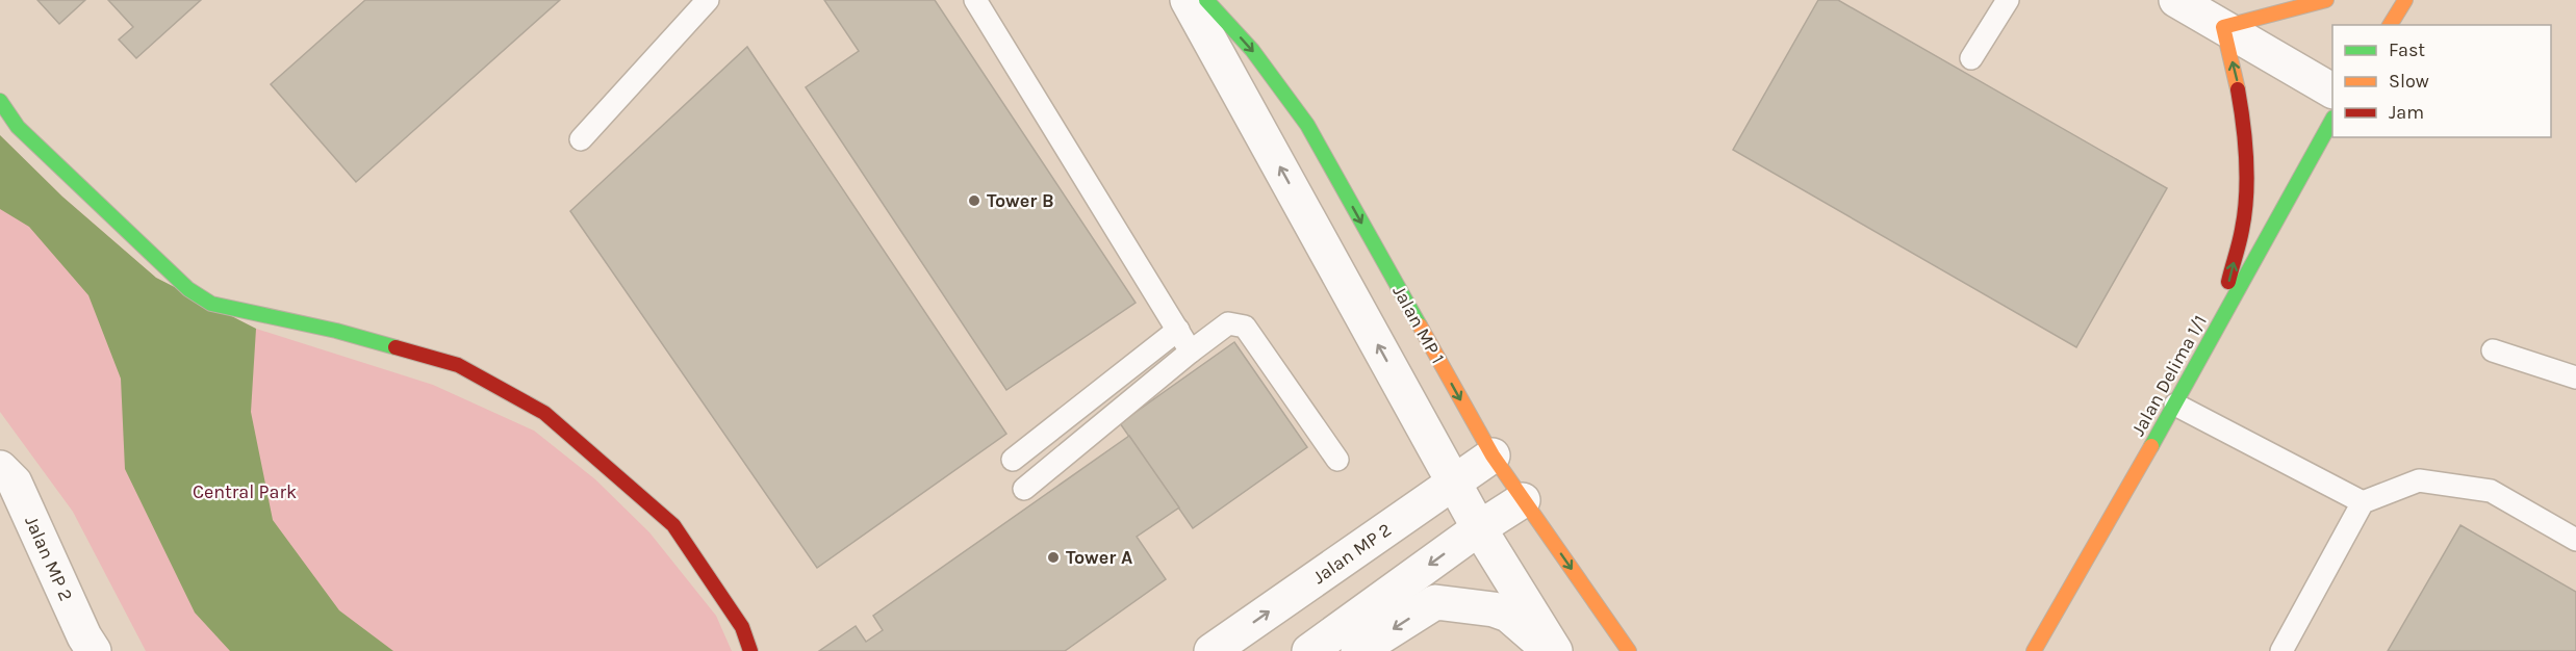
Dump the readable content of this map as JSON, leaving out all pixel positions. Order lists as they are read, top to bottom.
{
  "streets": {
    "street": ["Jalan MP 1", "Jalan Delima 1/1", "Jalan MP 2"]
  },
  "crossings": [
    ["Jalan MP 1", "Jalan MP 2"]
  ],
  "parks": ["Central Park"],
  "places": ["Tower B", "Tower A"],
  "legend": ["Fast", "Slow", "Jam"]
}
